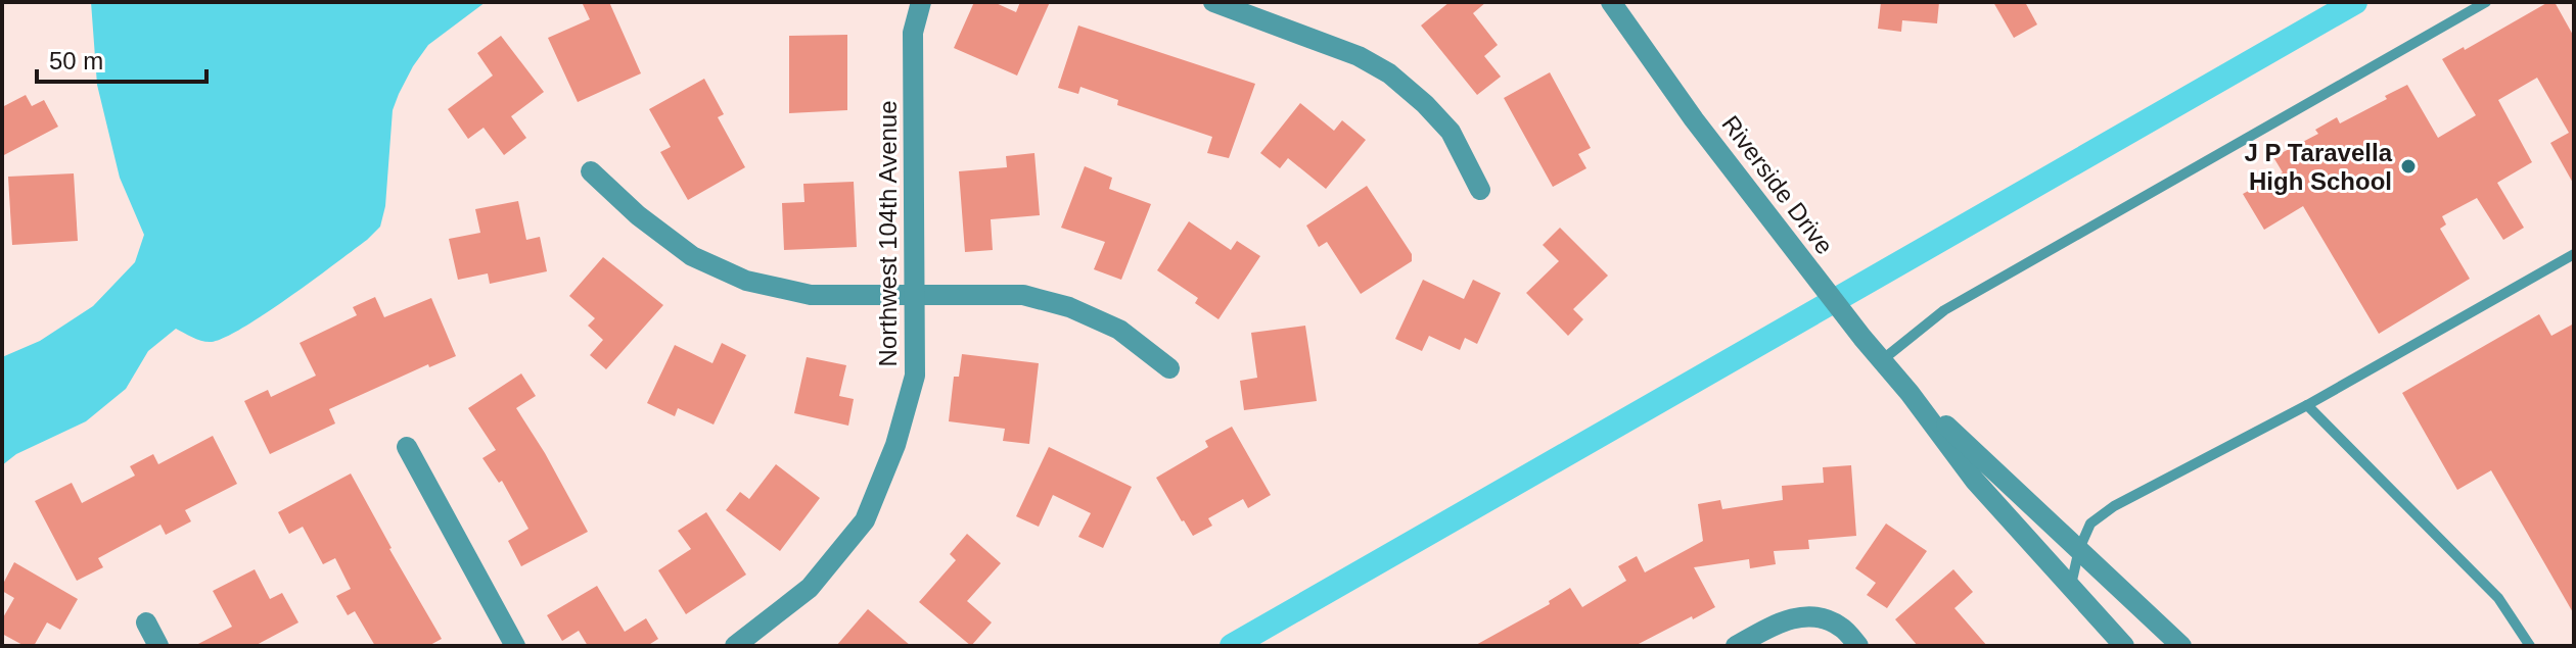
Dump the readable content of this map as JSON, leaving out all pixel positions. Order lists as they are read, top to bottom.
{
  "streets": {
    "street": ["Riverside Drive", "Northwest 104th Avenue"]
  },
  "places": ["J P Taravella High School"],
  "scale_bar": "50 m"
}
